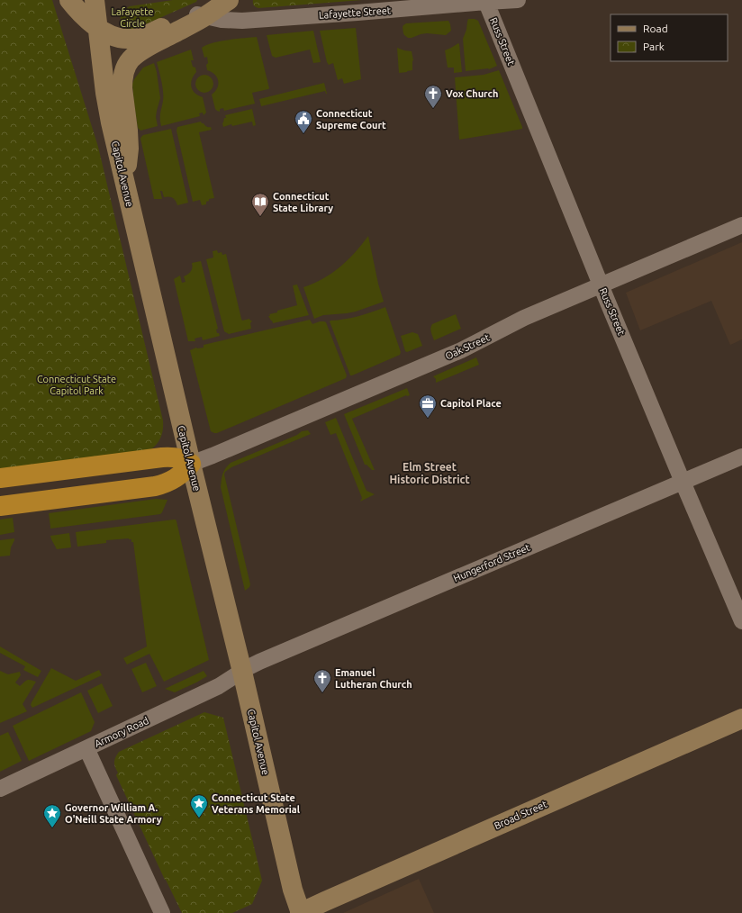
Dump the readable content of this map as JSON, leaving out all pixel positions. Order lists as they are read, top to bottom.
{
  "streets": {
    "main road": ["Capitol Avenue", "Broad Street"],
    "street": [
      "Lafayette Street",
      "Russ Street",
      "Oak Street",
      "Hungerford Street",
      "Armory Road"
    ]
  },
  "crossings": [
    ["Lafayette Street", "Russ Street"],
    ["Russ Street", "Oak Street"],
    ["Russ Street", "Hungerford Street"],
    ["Capitol Avenue", "Oak Street"],
    ["Capitol Avenue", "Hungerford Street"],
    ["Capitol Avenue", "Armory Road"],
    ["Capitol Avenue", "Broad Street"],
    ["Hungerford Street", "Armory Road"]
  ],
  "districts": ["Elm Street Historic District"],
  "parks": ["Lafayette Circle", "Connecticut State Capitol Park"],
  "places": {
    "church": ["Vox Church", "Emanuel Lutheran Church"],
    "public building": ["Connecticut Supreme Court"],
    "library": ["Connecticut State Library"],
    "office": ["Capitol Place"],
    "place": ["Connecticut State Veterans Memorial", "Governor William A. O'Neill State Armory"]
  },
  "legend": ["Road", "Park"]
}
